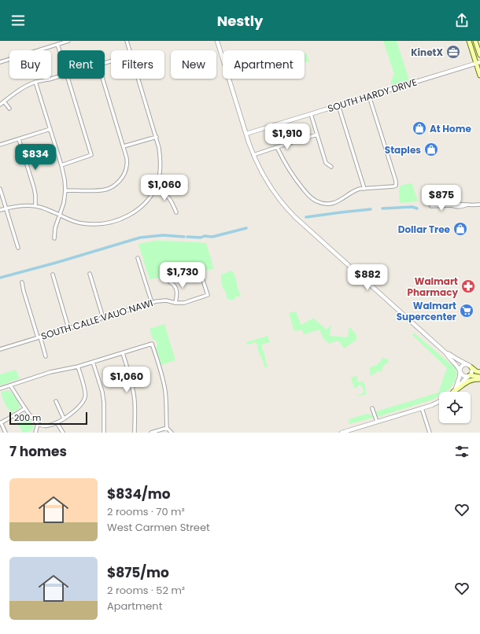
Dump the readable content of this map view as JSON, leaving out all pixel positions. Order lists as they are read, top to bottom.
{
  "streets": {
    "street": ["SOUTH HARDY DRIVE", "SOUTH CALLE VAUO NAWI"]
  },
  "places": {
    "office": ["KinetX"],
    "shop": ["At Home", "Staples", "Dollar Tree"],
    "pharmacy": ["Walmart Pharmacy"],
    "supermarket": ["Walmart Supercenter"]
  },
  "scale_bar": "200 m",
  "page": {
    "header": "Nestly",
    "chip": [
      "Buy",
      "Rent",
      "Filters",
      "New",
      "Apartment"
    ],
    "price": [
      "$1,910",
      "$834",
      "$1,060",
      "$875",
      "$1,730",
      "$882",
      "$1,060"
    ],
    "scale": "200 m",
    "heading": "7 homes",
    "list": [
      {
        "name": "$834/mo",
        "note": "2 rooms · 70 m² · West Carmen Street"
      },
      {
        "name": "$875/mo",
        "note": "2 rooms · 52 m² · Apartment"
      }
    ]
  }
}
